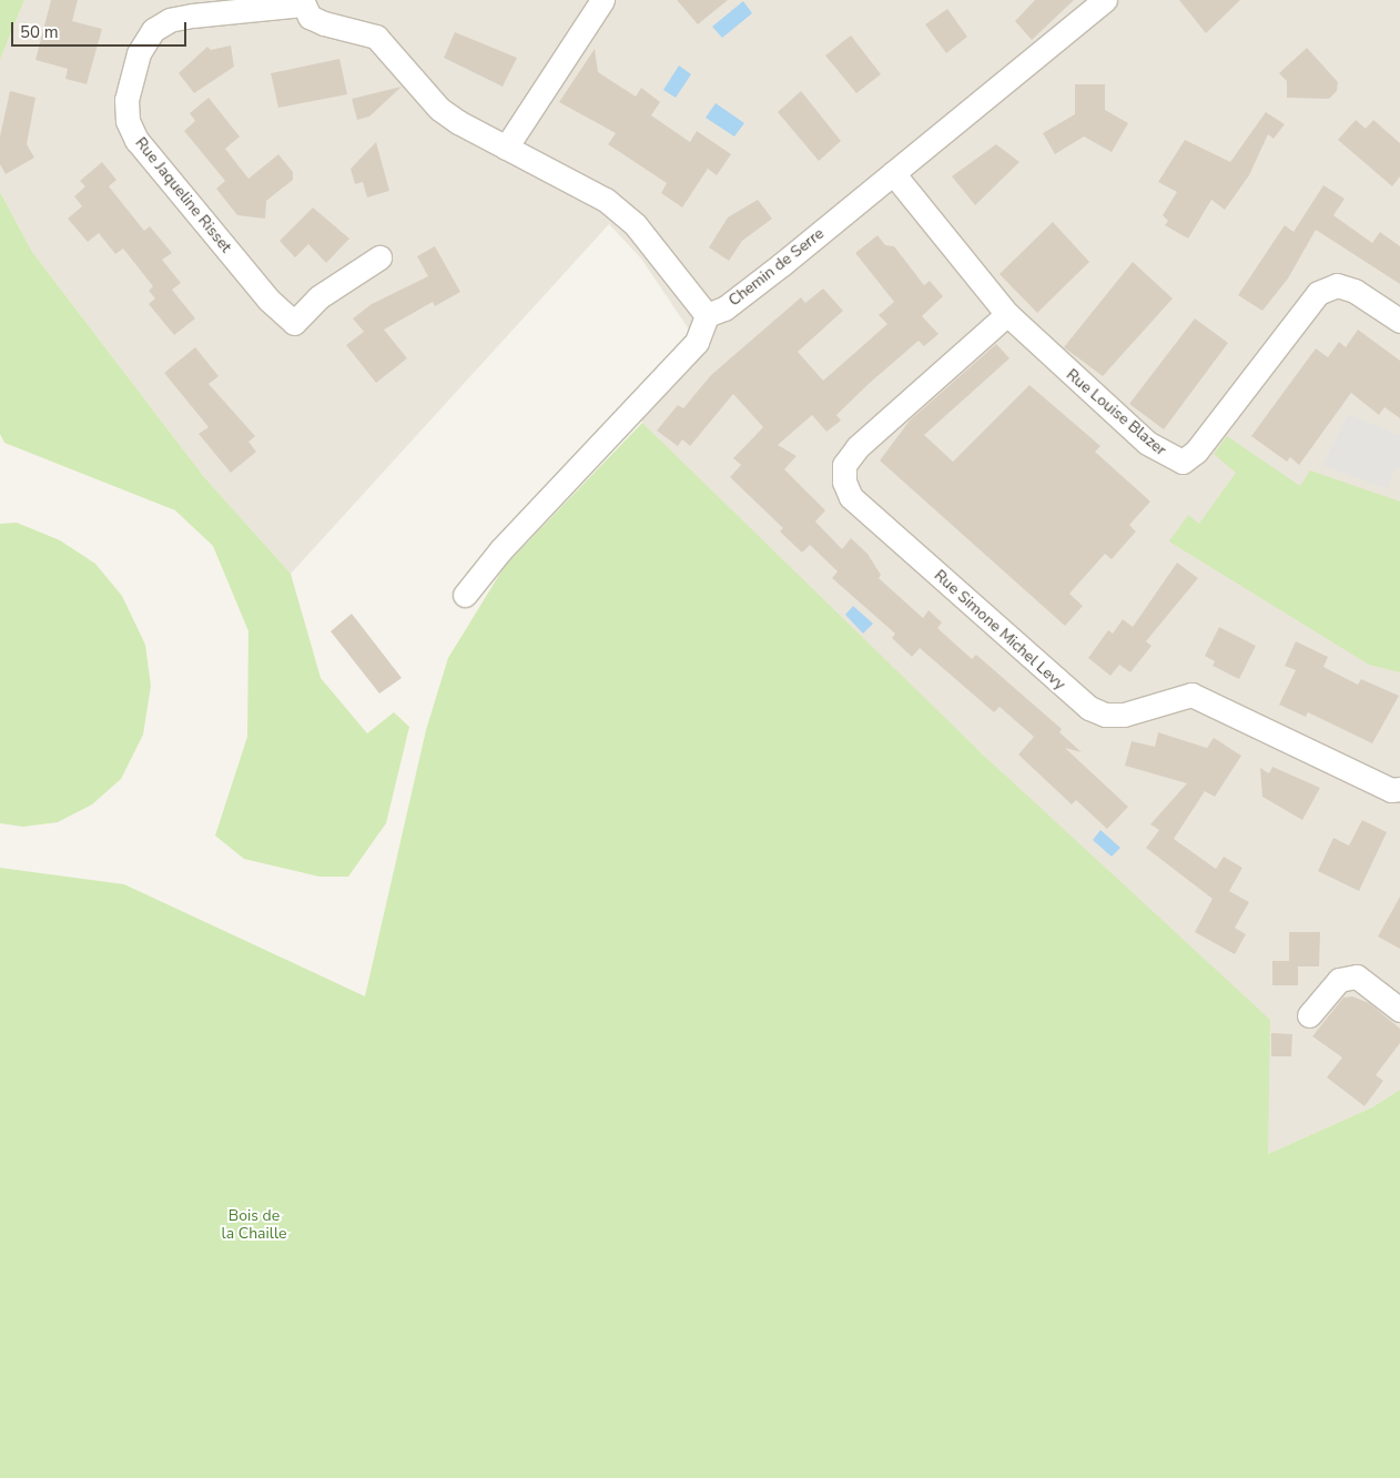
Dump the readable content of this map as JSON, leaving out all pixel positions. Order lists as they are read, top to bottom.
{
  "streets": {
    "street": [
      "Rue Jaqueline Risset",
      "Chemin de Serre",
      "Rue Louise Blazer",
      "Rue Simone Michel Levy"
    ]
  },
  "crossings": [
    ["Chemin de Serre", "Rue Louise Blazer"],
    ["Rue Louise Blazer", "Rue Simone Michel Levy"]
  ],
  "parks": ["Bois de la Chaille"],
  "scale_bar": "50 m"
}
